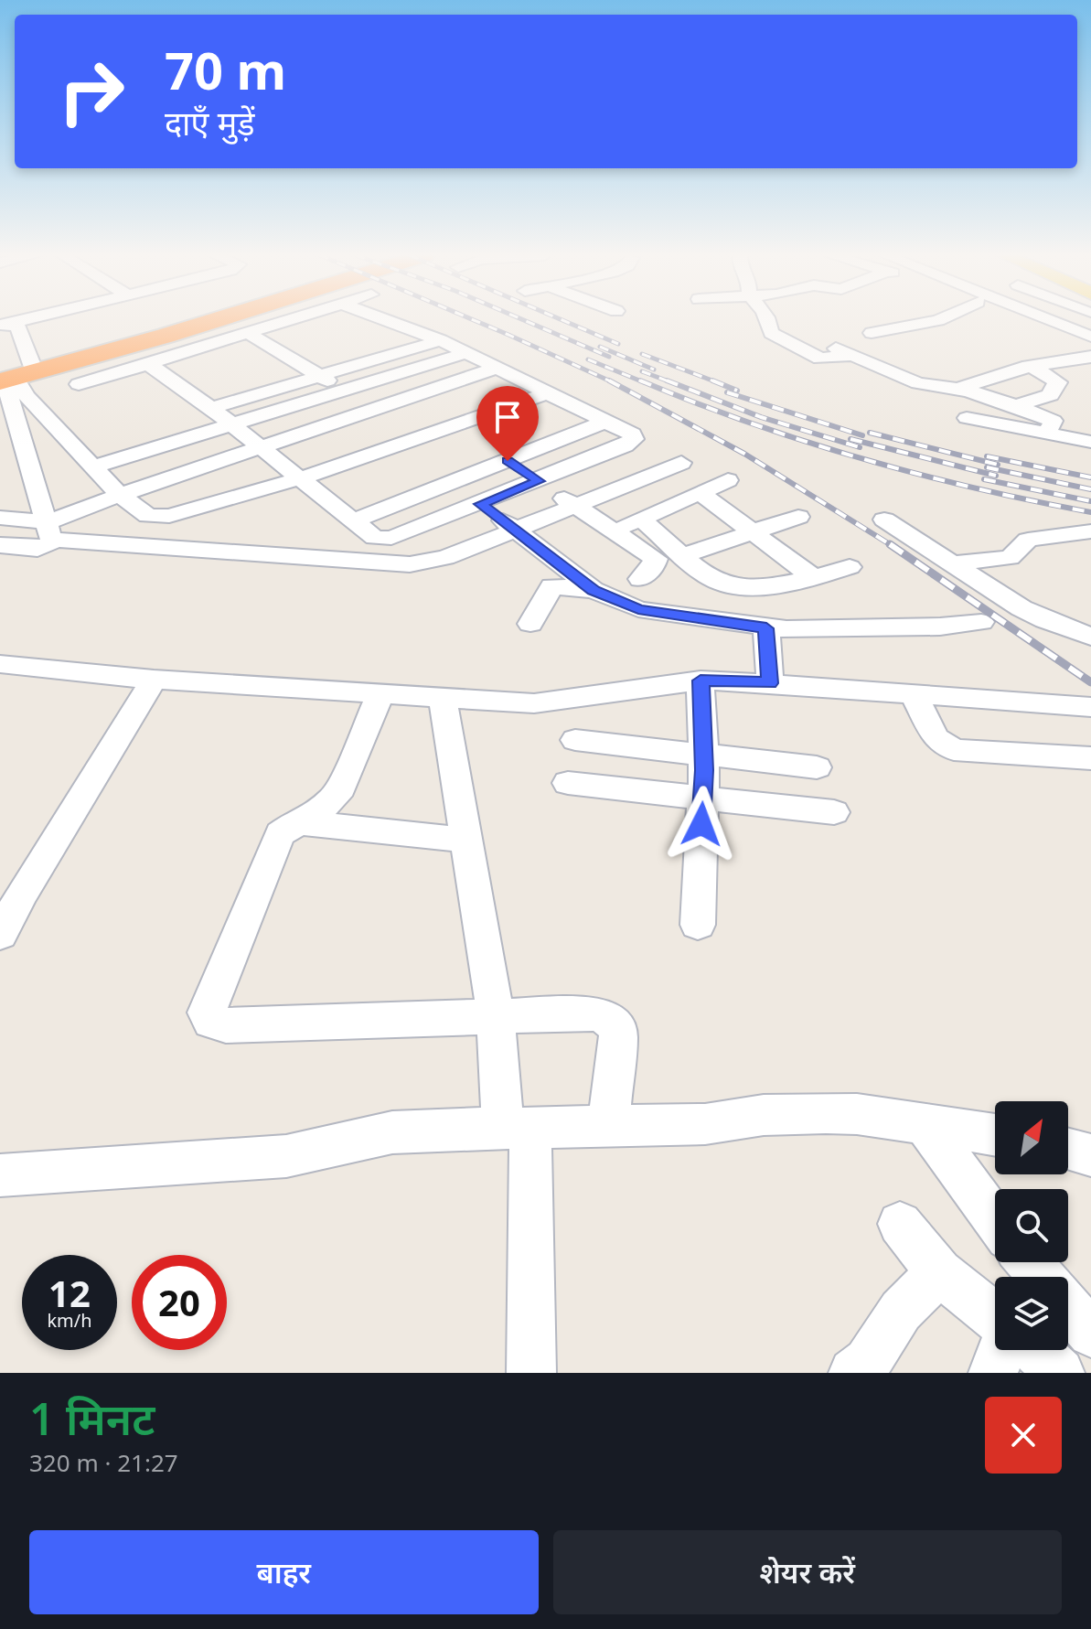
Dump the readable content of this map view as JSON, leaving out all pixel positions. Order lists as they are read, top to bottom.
{
  "north": "top right",
  "page": {
    "turn": ["70 m", "दाएँ मुड़ें"],
    "speed": "12 km/h",
    "limit": "20",
    "heading": ["1 मिनट", "320 m · 21:27"],
    "buttons": ["बाहर", "शेयर करें"]
  }
}
